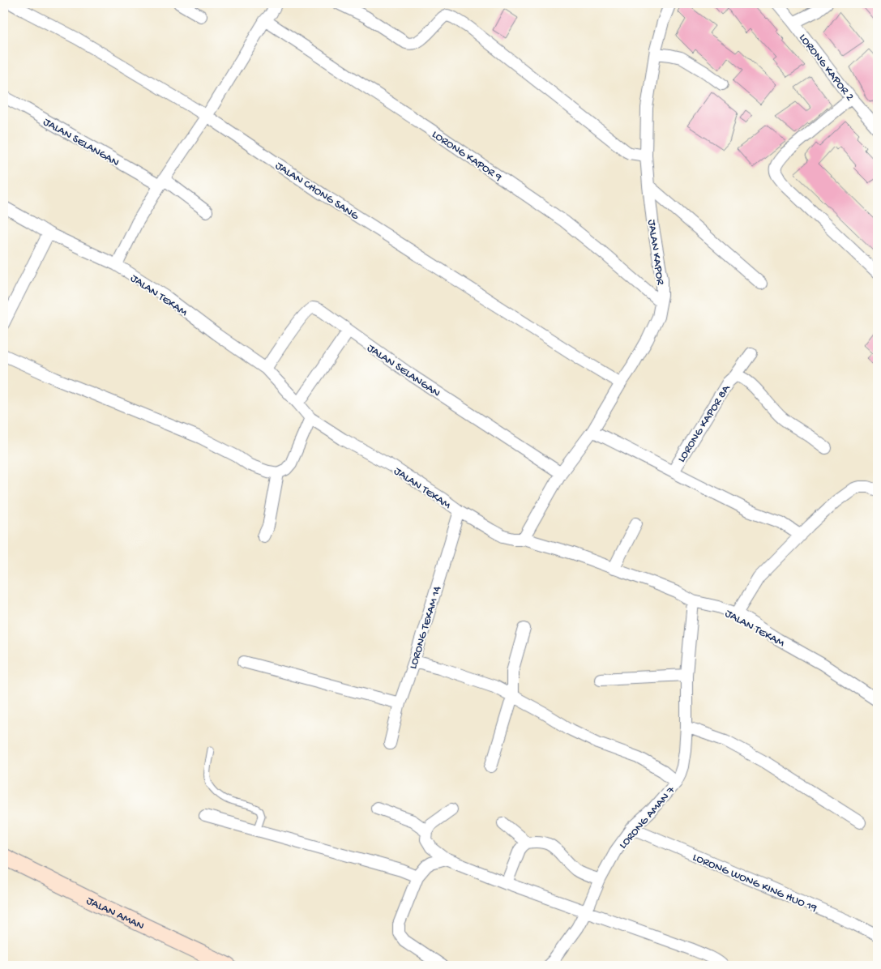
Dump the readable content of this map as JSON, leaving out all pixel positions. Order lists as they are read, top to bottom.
{
  "streets": {
    "street": [
      "LORONG KAPOR 2",
      "JALAN SELANGAN",
      "LORONG KAPOR 9",
      "JALAN CHONG SANG",
      "JALAN KAPOR",
      "JALAN TEKAM",
      "LORONG KAPOR 8A",
      "LORONG TEKAM 14",
      "LORONG AMAN 7",
      "LORONG WONG KING HUO 19",
      "JALAN AMAN"
    ]
  },
  "crossings": [
    ["JALAN SELANGAN", "JALAN KAPOR"],
    ["JALAN SELANGAN", "JALAN TEKAM"],
    ["LORONG KAPOR 9", "JALAN KAPOR"],
    ["JALAN CHONG SANG", "JALAN KAPOR"],
    ["JALAN KAPOR", "JALAN TEKAM"],
    ["JALAN TEKAM", "LORONG TEKAM 14"],
    ["JALAN TEKAM", "LORONG AMAN 7"],
    ["LORONG AMAN 7", "LORONG WONG KING HUO 19"]
  ]
}
